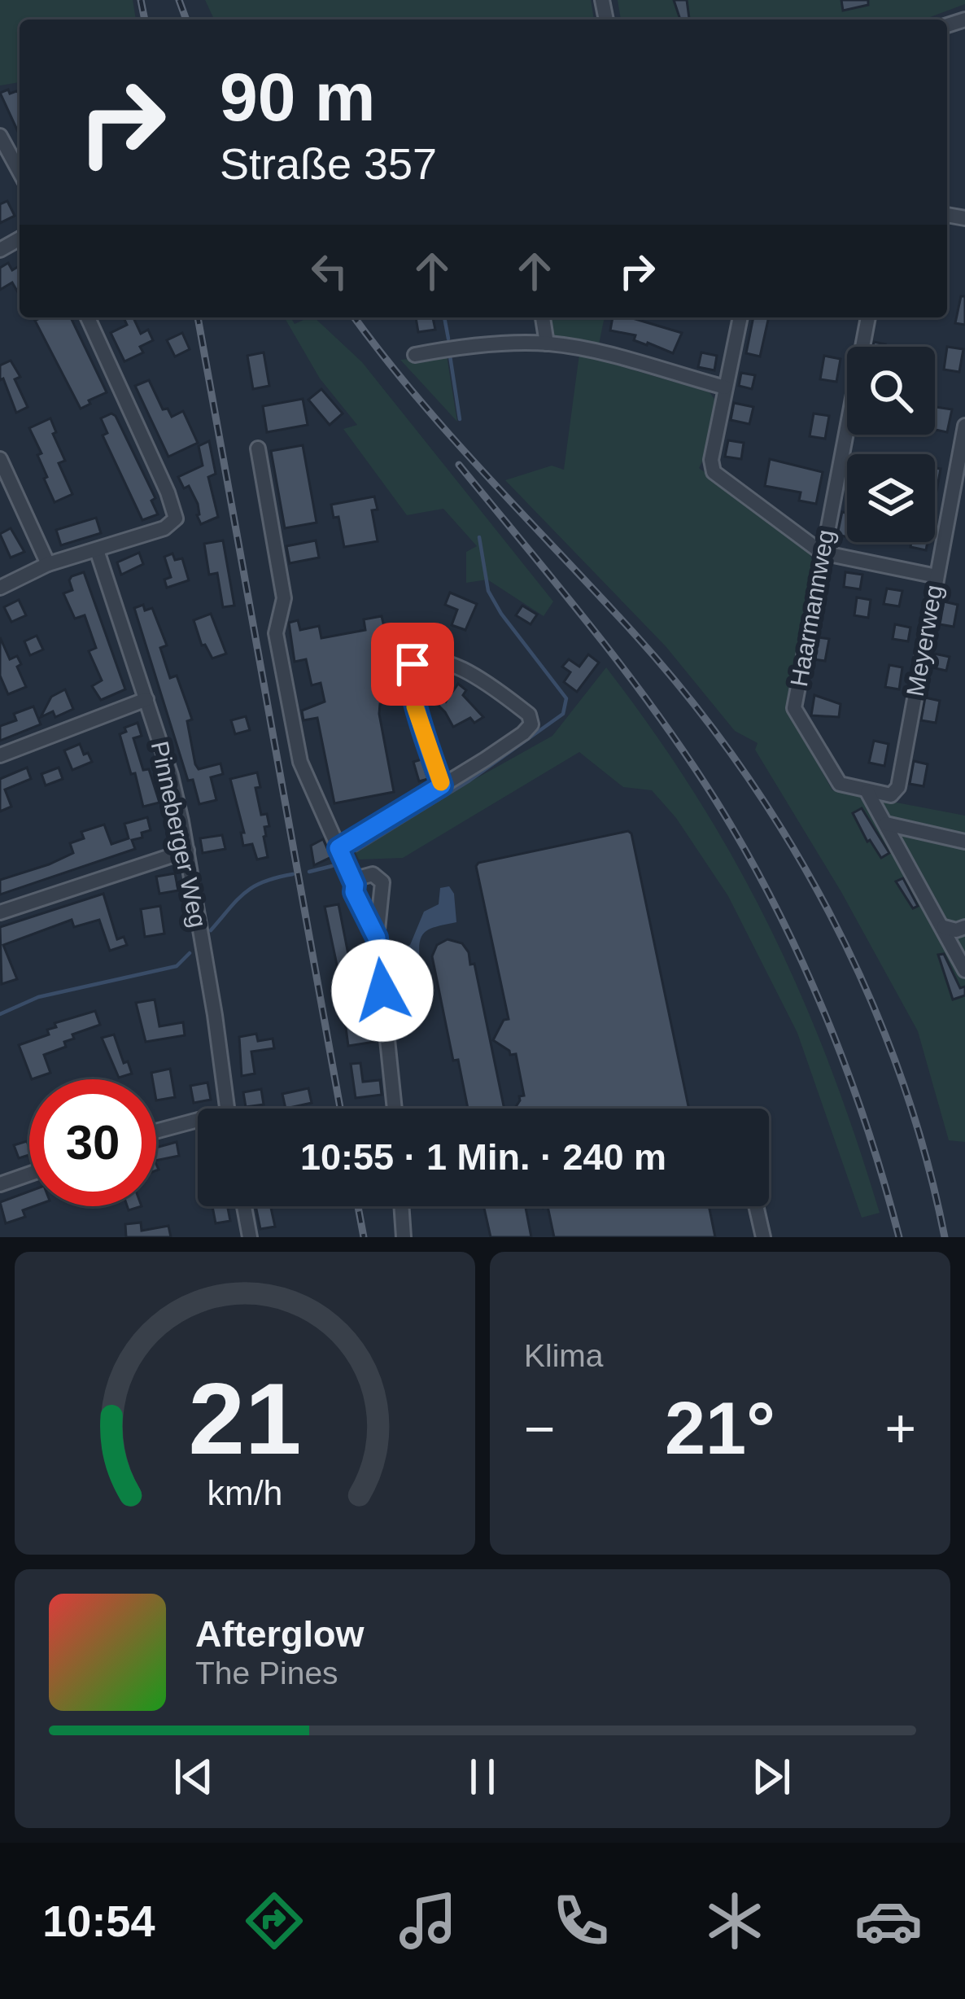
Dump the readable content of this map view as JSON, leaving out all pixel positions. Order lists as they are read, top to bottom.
{
  "streets": {
    "street": ["Haarmannweg", "Meyerweg", "Pinneberger Weg"]
  },
  "crossings": [
    ["Haarmannweg", "Meyerweg"]
  ],
  "page": {
    "turn": ["90 m", "Straße 357"],
    "limit": "30",
    "trip": "10:55 · 1 Min. · 240 m",
    "tile": "Klima",
    "heat": ["−", "21°", "+"],
    "song": ["Afterglow", "The Pines"],
    "tabs": "10:54",
    "gauge": ["21", "km/h"]
  }
}
